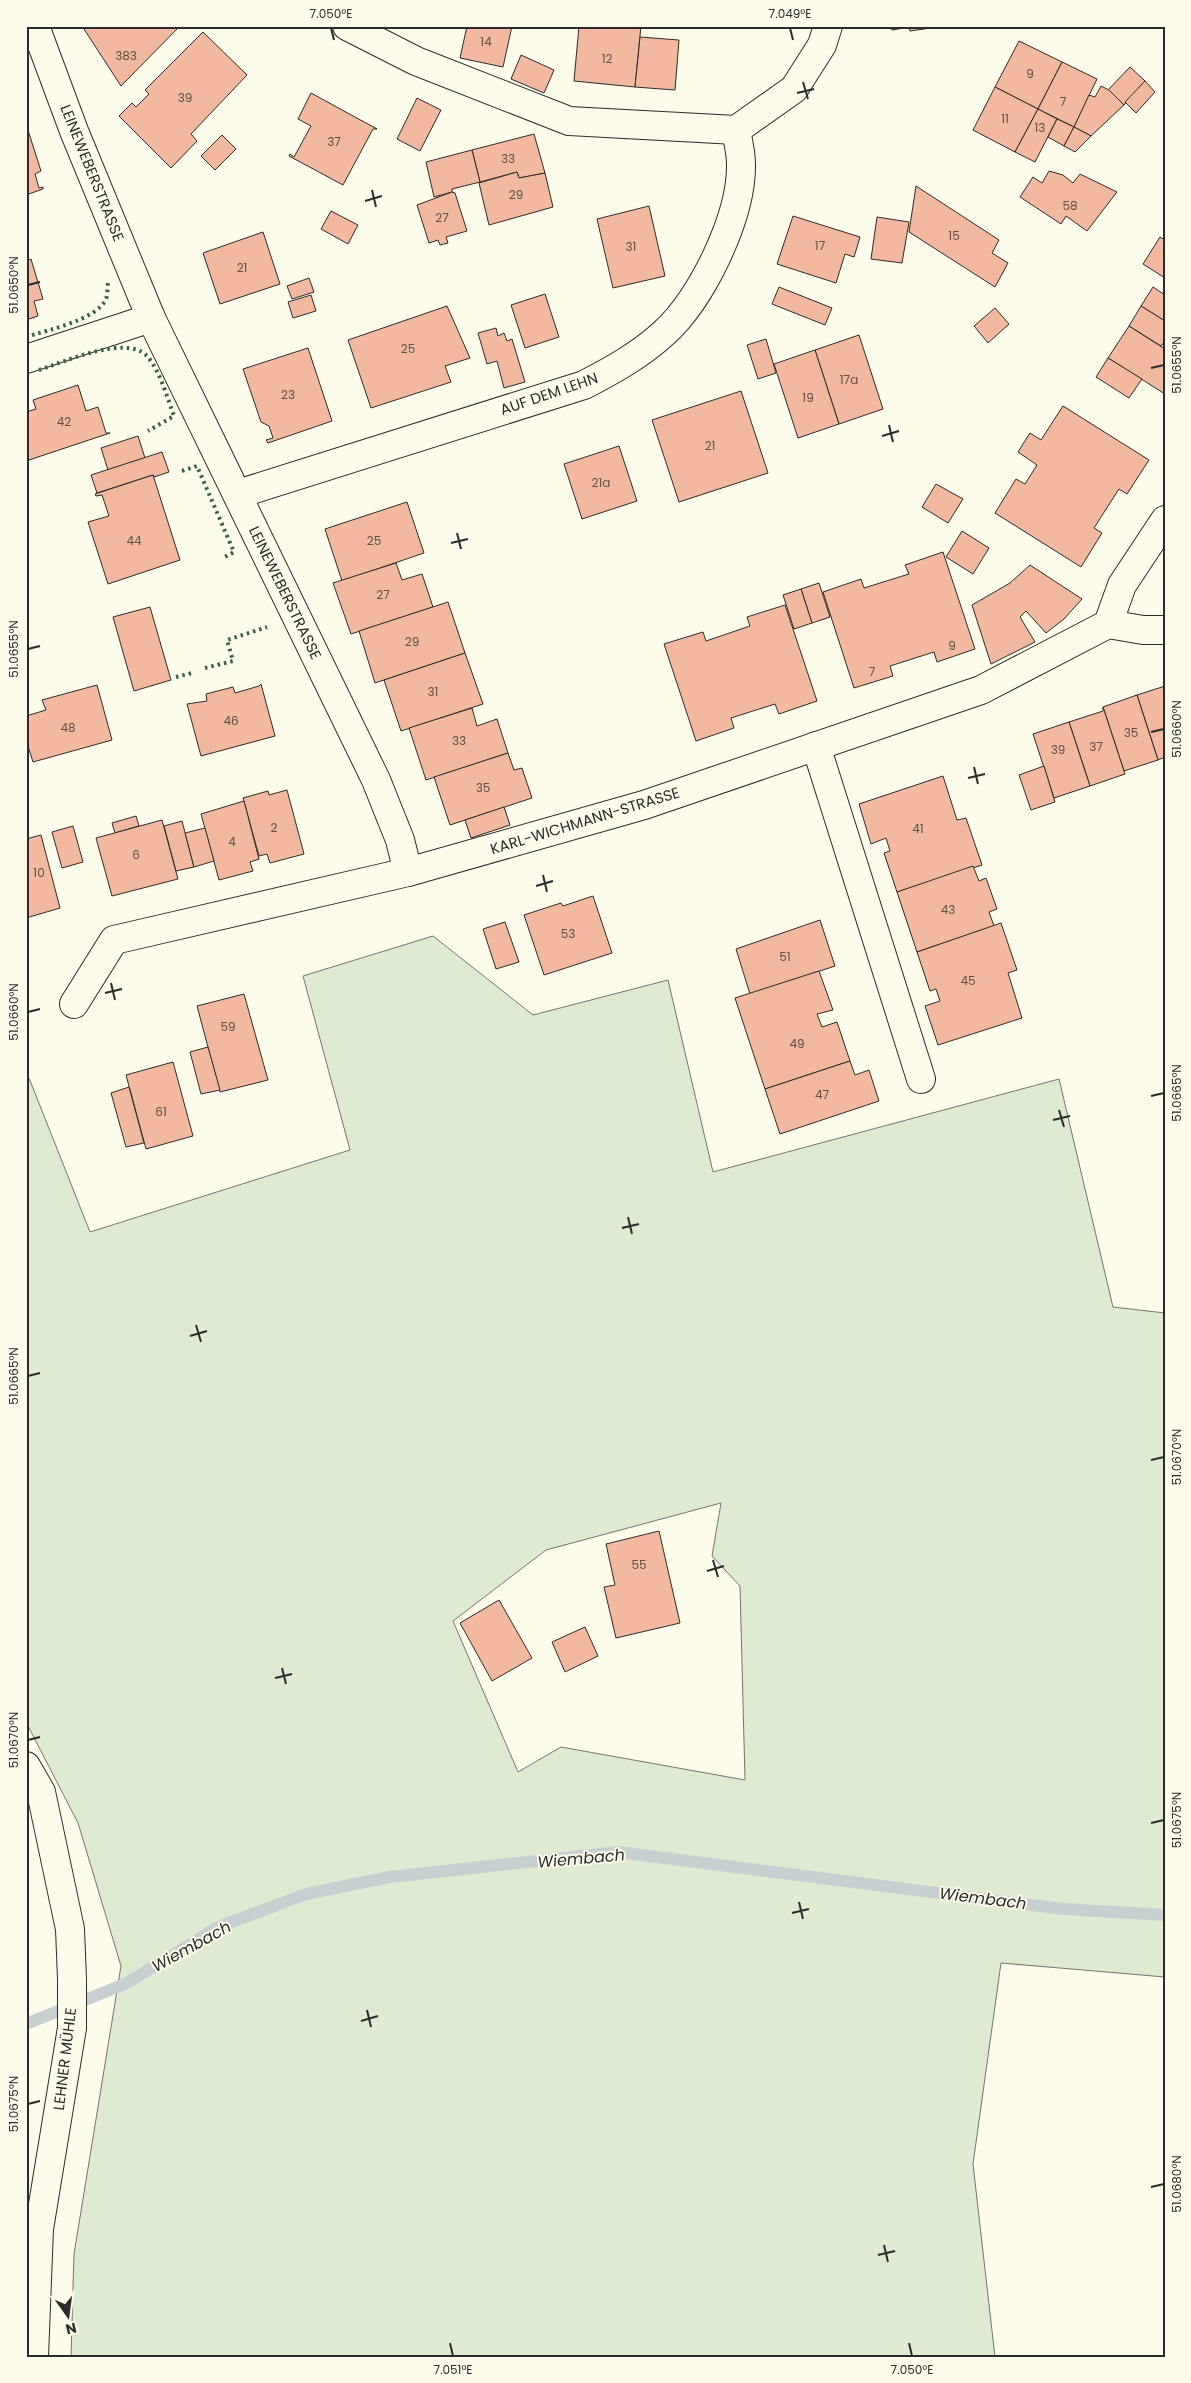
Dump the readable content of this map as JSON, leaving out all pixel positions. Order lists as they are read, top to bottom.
{
  "streets": {
    "street": [
      "LEINEWEBERSTRASSE",
      "AUF DEM LEHN",
      "KARL-WICHMANN-STRASSE",
      "LEHNER MÜHLE"
    ]
  },
  "crossings": [
    ["LEINEWEBERSTRASSE", "AUF DEM LEHN"],
    ["LEINEWEBERSTRASSE", "KARL-WICHMANN-STRASSE"]
  ],
  "water": ["Wiembach"],
  "house_numbers": [
    "14",
    "383",
    "12",
    "9",
    "39",
    "7",
    "11",
    "13",
    "37",
    "33",
    "29",
    "58",
    "27",
    "15",
    "17",
    "31",
    "21",
    "25",
    "17a",
    "23",
    "19",
    "42",
    "21",
    "21a",
    "44",
    "25",
    "27",
    "29",
    "9",
    "7",
    "31",
    "46",
    "48",
    "35",
    "33",
    "37",
    "39",
    "35",
    "2",
    "41",
    "4",
    "6",
    "10",
    "43",
    "53",
    "51",
    "45",
    "59",
    "49",
    "47",
    "61",
    "55"
  ],
  "north": "bottom",
  "coordinates": [
    "7.050°E",
    "7.049°E",
    "51.0650°N",
    "51.0655°N",
    "51.0660°N",
    "51.0665°N",
    "51.0670°N",
    "51.0675°N",
    "51.0680°N",
    "7.051°E"
  ]
}
